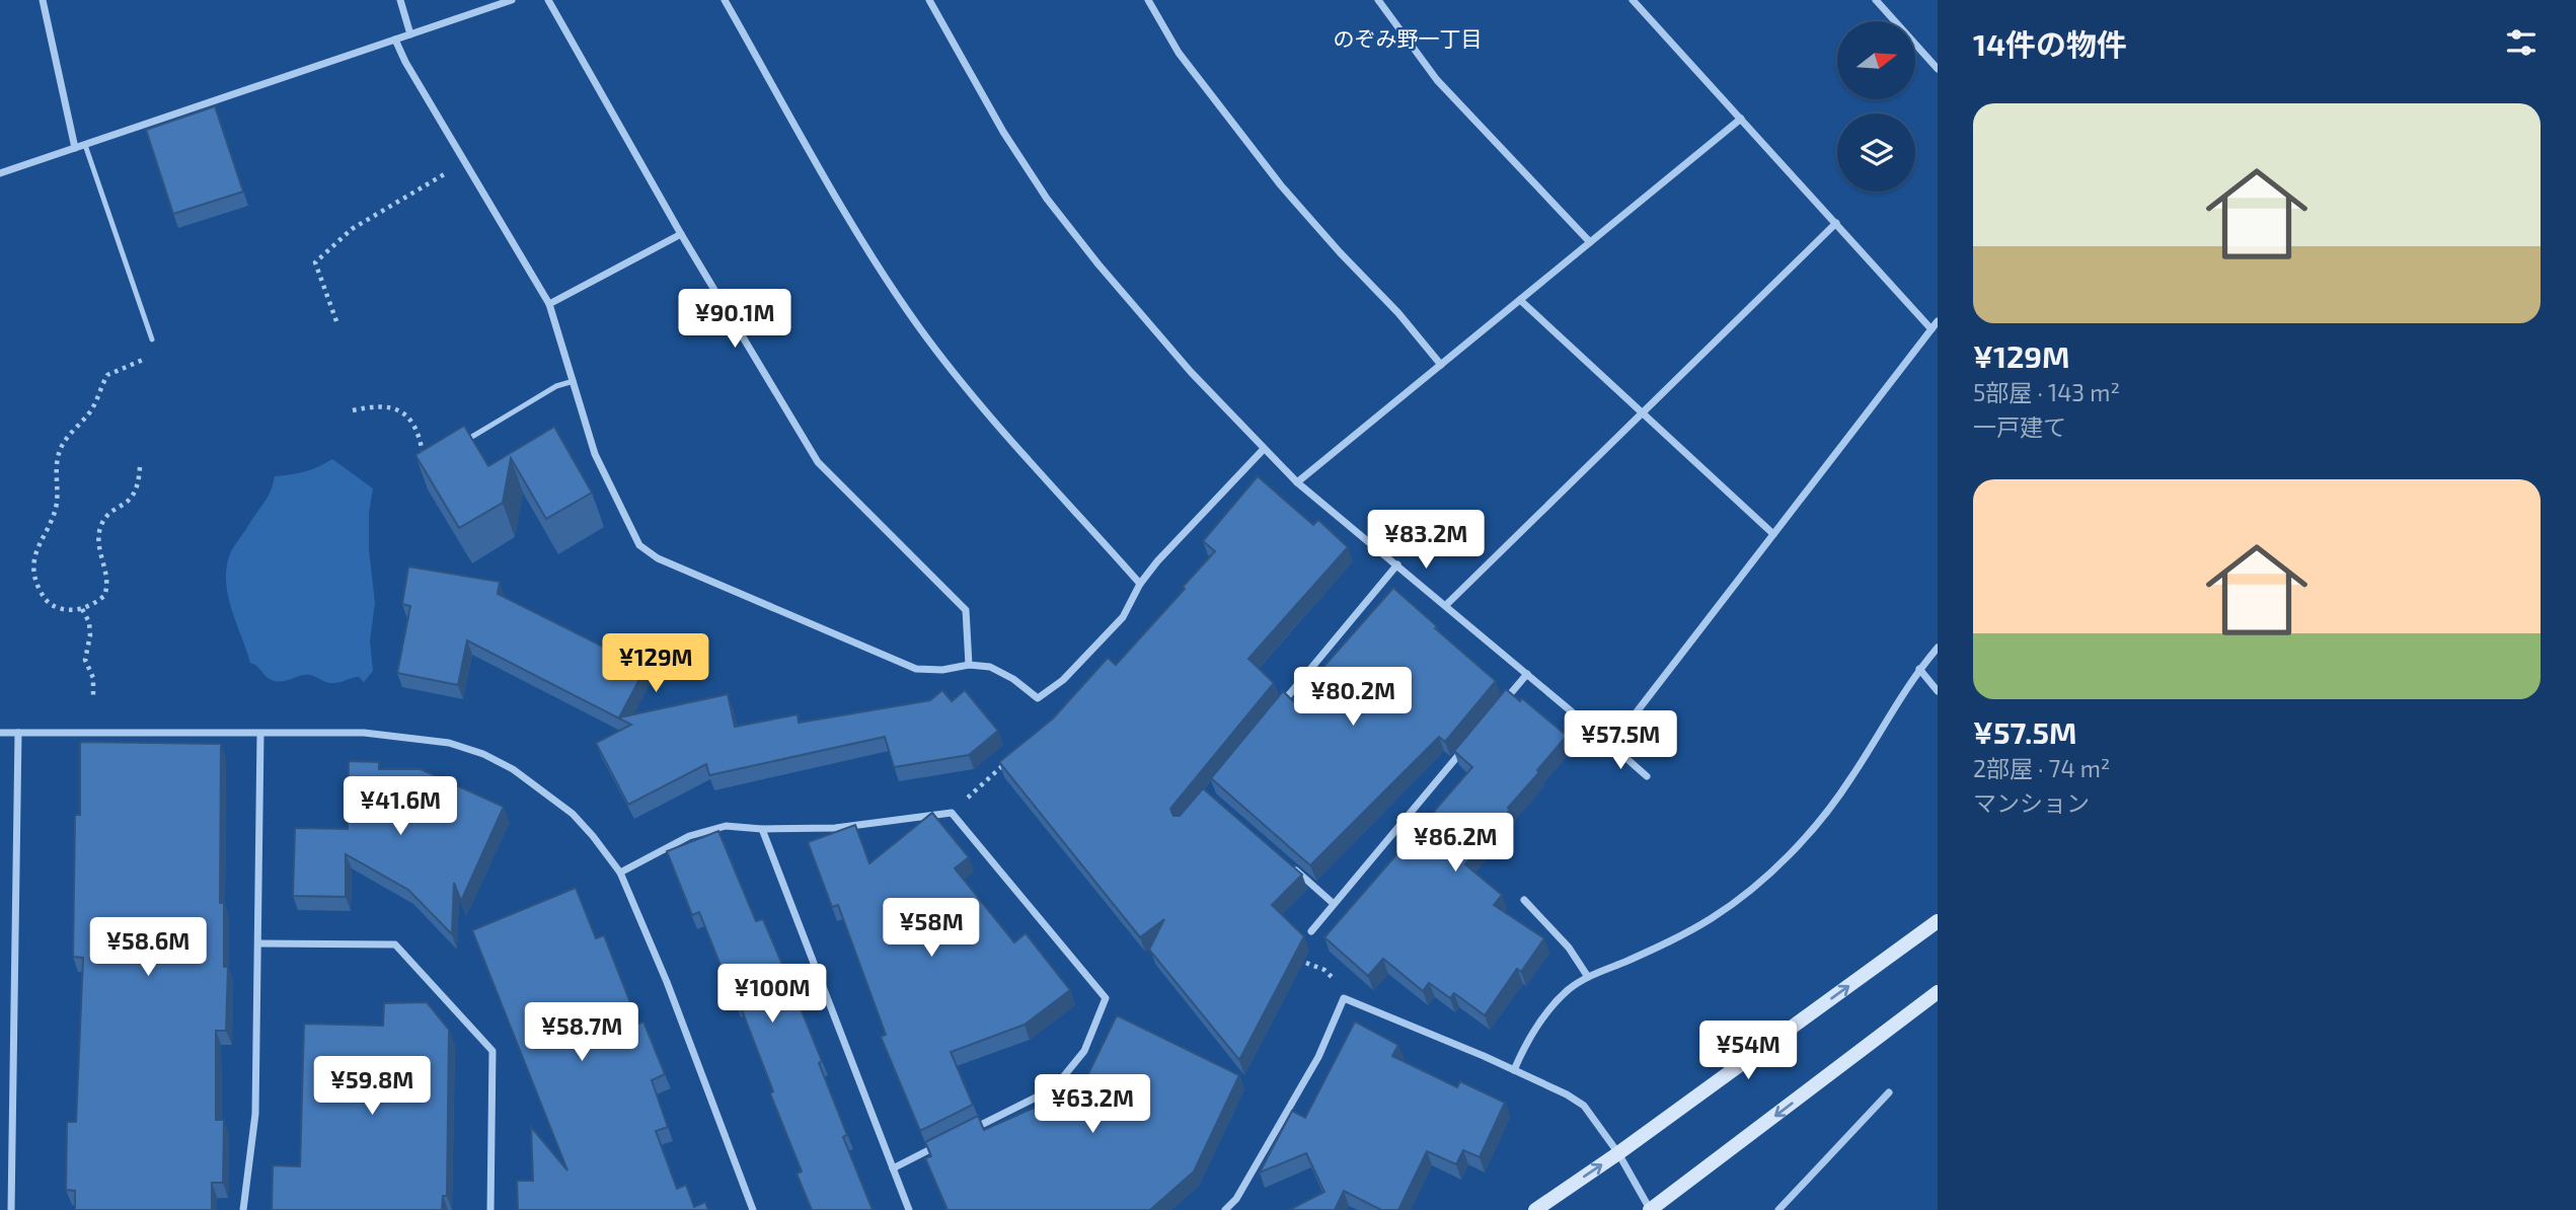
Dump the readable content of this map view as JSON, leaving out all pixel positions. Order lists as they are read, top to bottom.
{
  "districts": ["のぞみ野一丁目"],
  "north": "right",
  "page": {
    "heading": "14件の物件",
    "list": [
      {
        "name": "¥129M",
        "note": "5部屋 · 143 m² · 一戸建て"
      },
      {
        "name": "¥57.5M",
        "note": "2部屋 · 74 m² · マンション"
      }
    ],
    "price": [
      "¥90.1M",
      "¥83.2M",
      "¥129M",
      "¥80.2M",
      "¥57.5M",
      "¥41.6M",
      "¥86.2M",
      "¥58M",
      "¥58.6M",
      "¥100M",
      "¥58.7M",
      "¥54M",
      "¥59.8M",
      "¥63.2M"
    ]
  }
}
